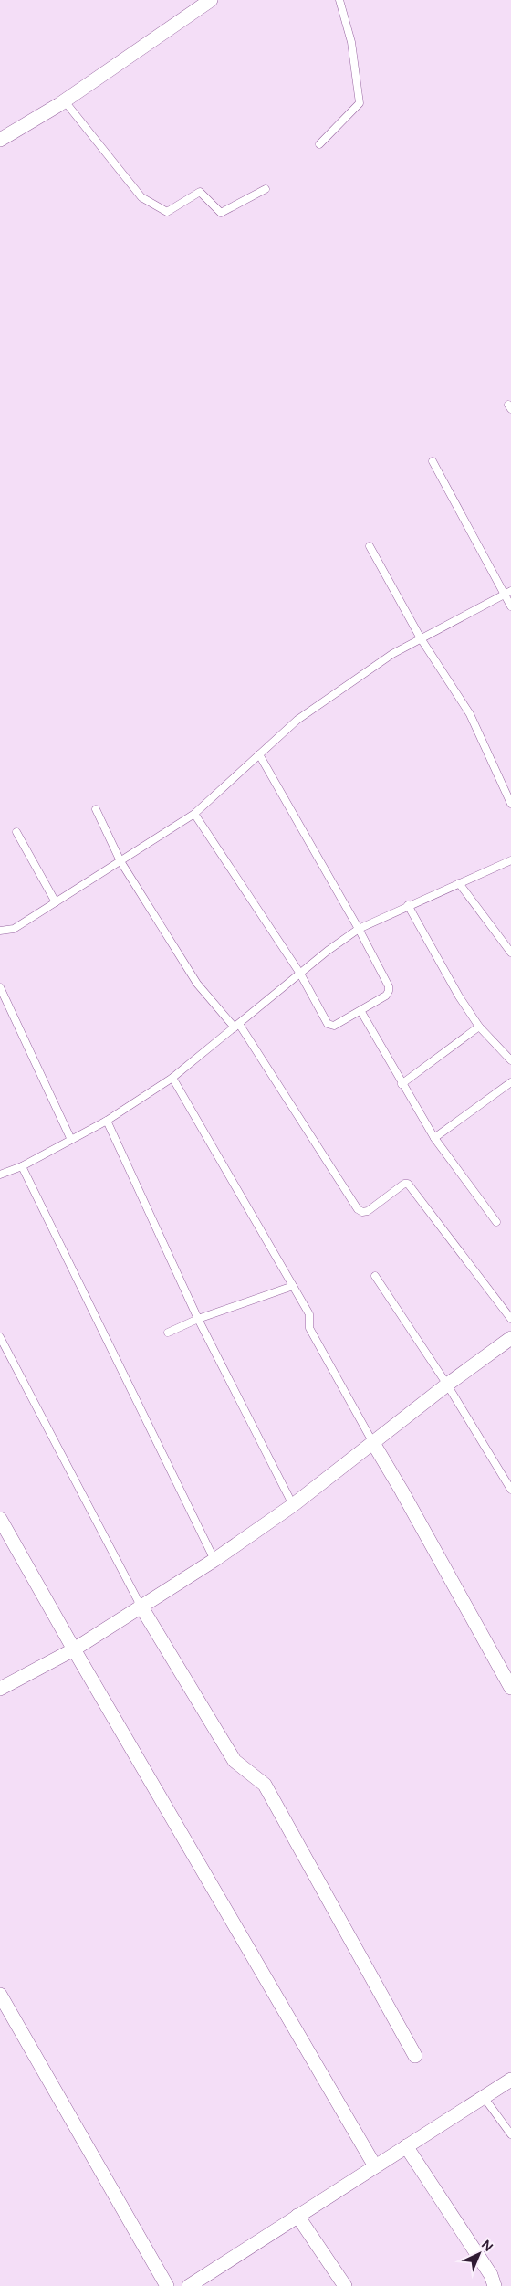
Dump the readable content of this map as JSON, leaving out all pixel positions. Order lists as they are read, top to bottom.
{
  "north": "top right"
}
